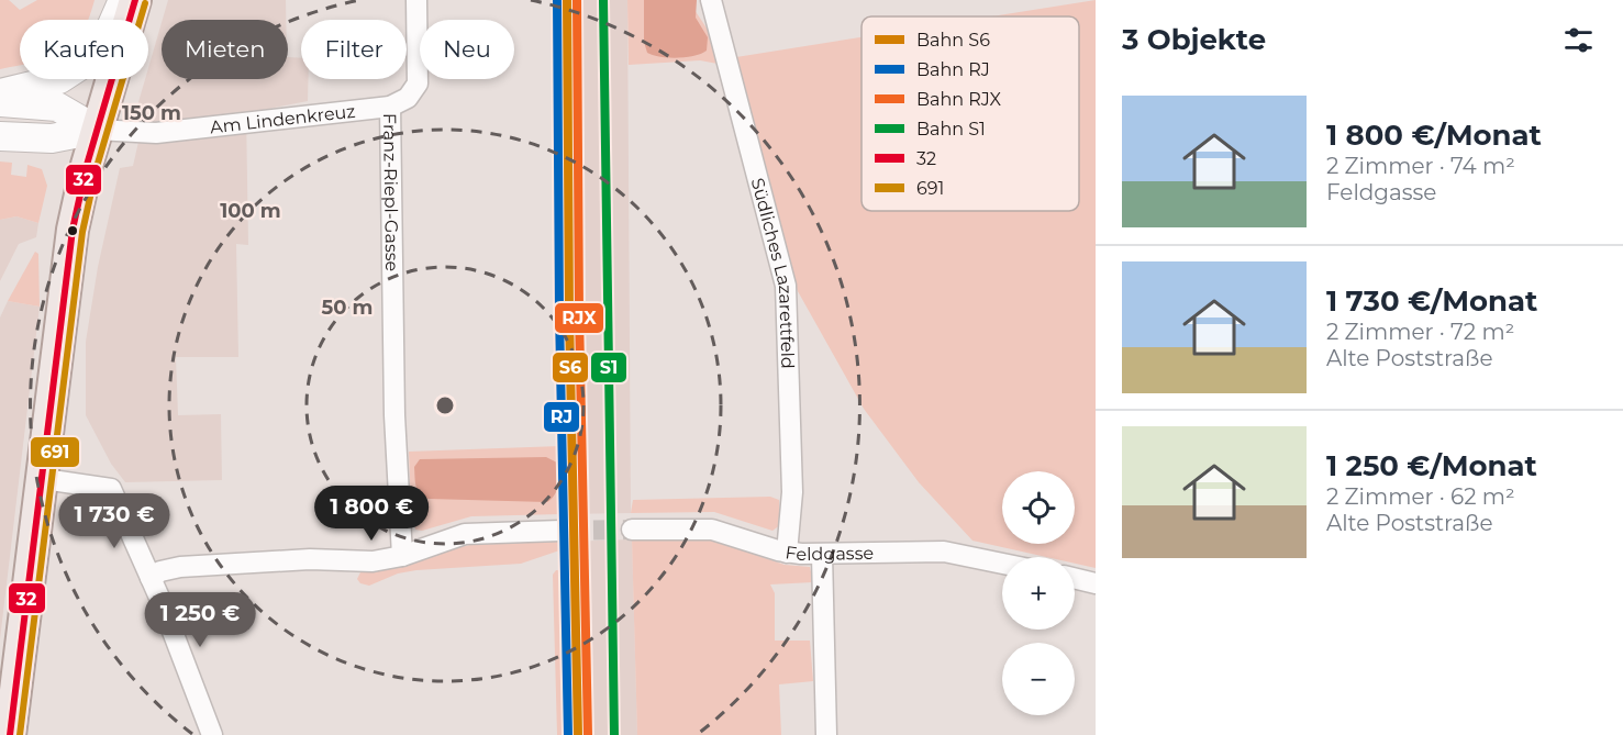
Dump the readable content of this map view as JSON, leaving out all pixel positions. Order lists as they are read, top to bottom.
{
  "streets": {
    "street": [
      "Am Lindenkreuz",
      "Franz-Riepl-Gasse",
      "Südliches Lazarettfeld",
      "Feldgasse"
    ]
  },
  "crossings": [
    ["Am Lindenkreuz", "Franz-Riepl-Gasse"],
    ["Südliches Lazarettfeld", "Feldgasse"]
  ],
  "lines": [
    "rail line S6",
    "rail line RJ",
    "rail line RJX",
    "rail line S1",
    "transit line 32",
    "transit line 691"
  ],
  "legend": [
    "Bahn S6",
    "Bahn RJ",
    "Bahn RJX",
    "Bahn S1",
    "32",
    "691"
  ],
  "page": {
    "heading": "3 Objekte",
    "chip": [
      "Kaufen",
      "Mieten",
      "Filter",
      "Neu"
    ],
    "list": [
      {
        "name": "1 800 €/Monat",
        "note": "2 Zimmer · 74 m² · Feldgasse"
      },
      {
        "name": "1 730 €/Monat",
        "note": "2 Zimmer · 72 m² · Alte Poststraße"
      },
      {
        "name": "1 250 €/Monat",
        "note": "2 Zimmer · 62 m² · Alte Poststraße"
      }
    ],
    "map_buttons": ["+", "−"],
    "price": ["1 800 €", "1 730 €", "1 250 €"]
  },
  "rings": ["150 m", "100 m", "50 m"]
}
